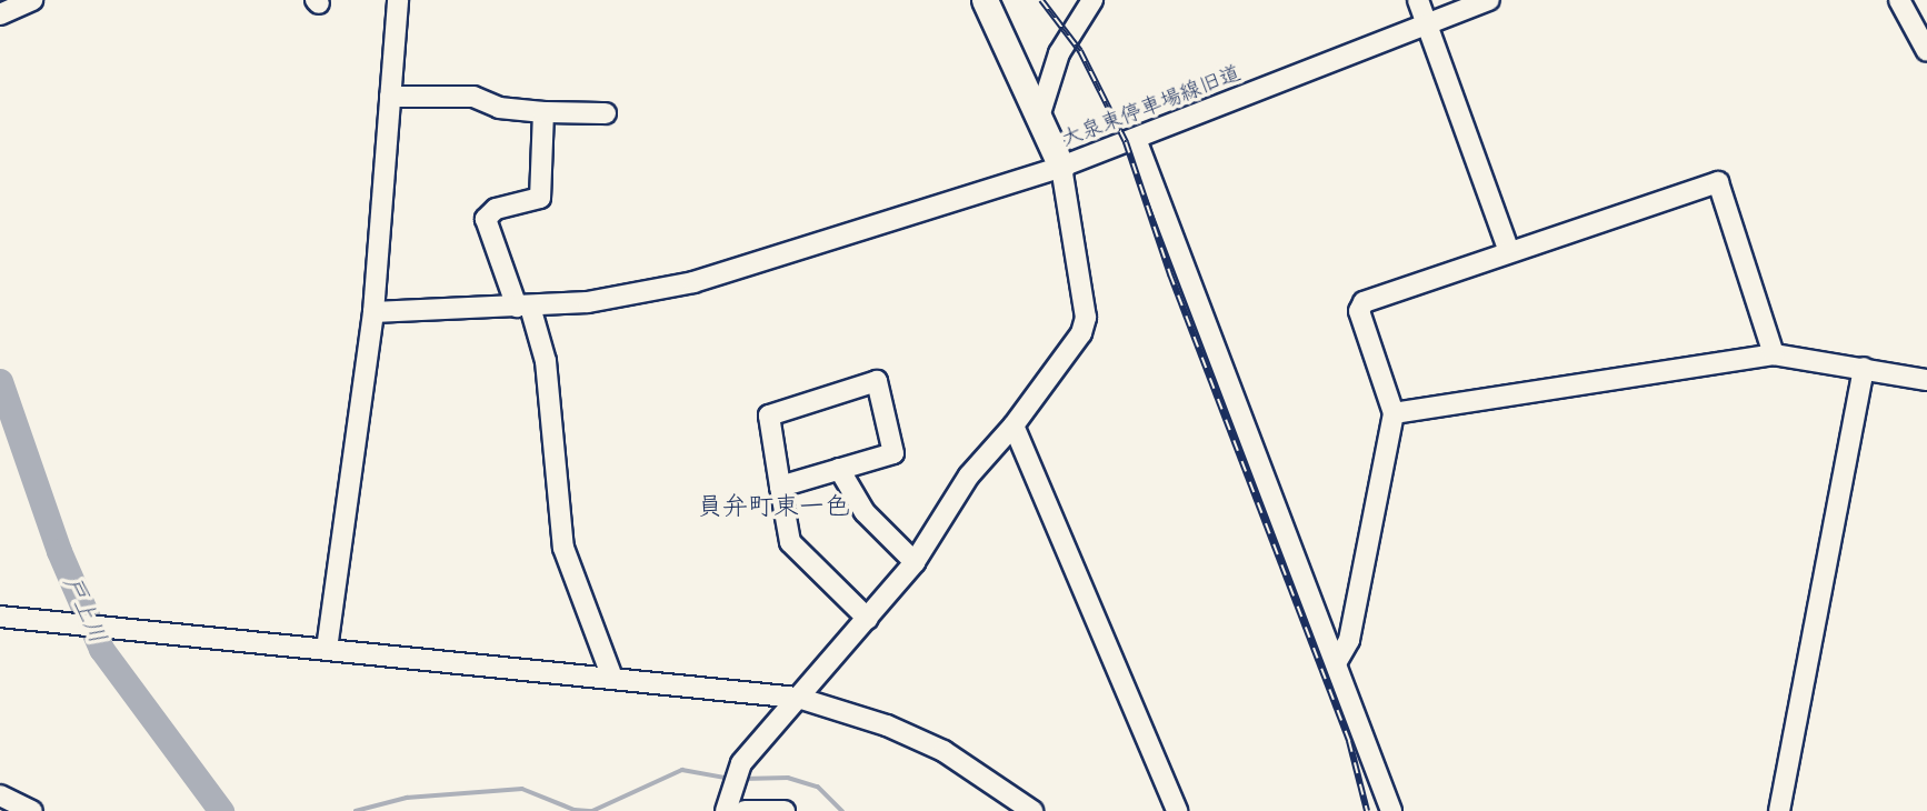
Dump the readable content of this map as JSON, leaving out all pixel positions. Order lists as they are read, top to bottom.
{
  "streets": {
    "street": ["大泉東停車場線旧道"]
  },
  "districts": ["員弁町東一色"],
  "water": ["戸上川"]
}
